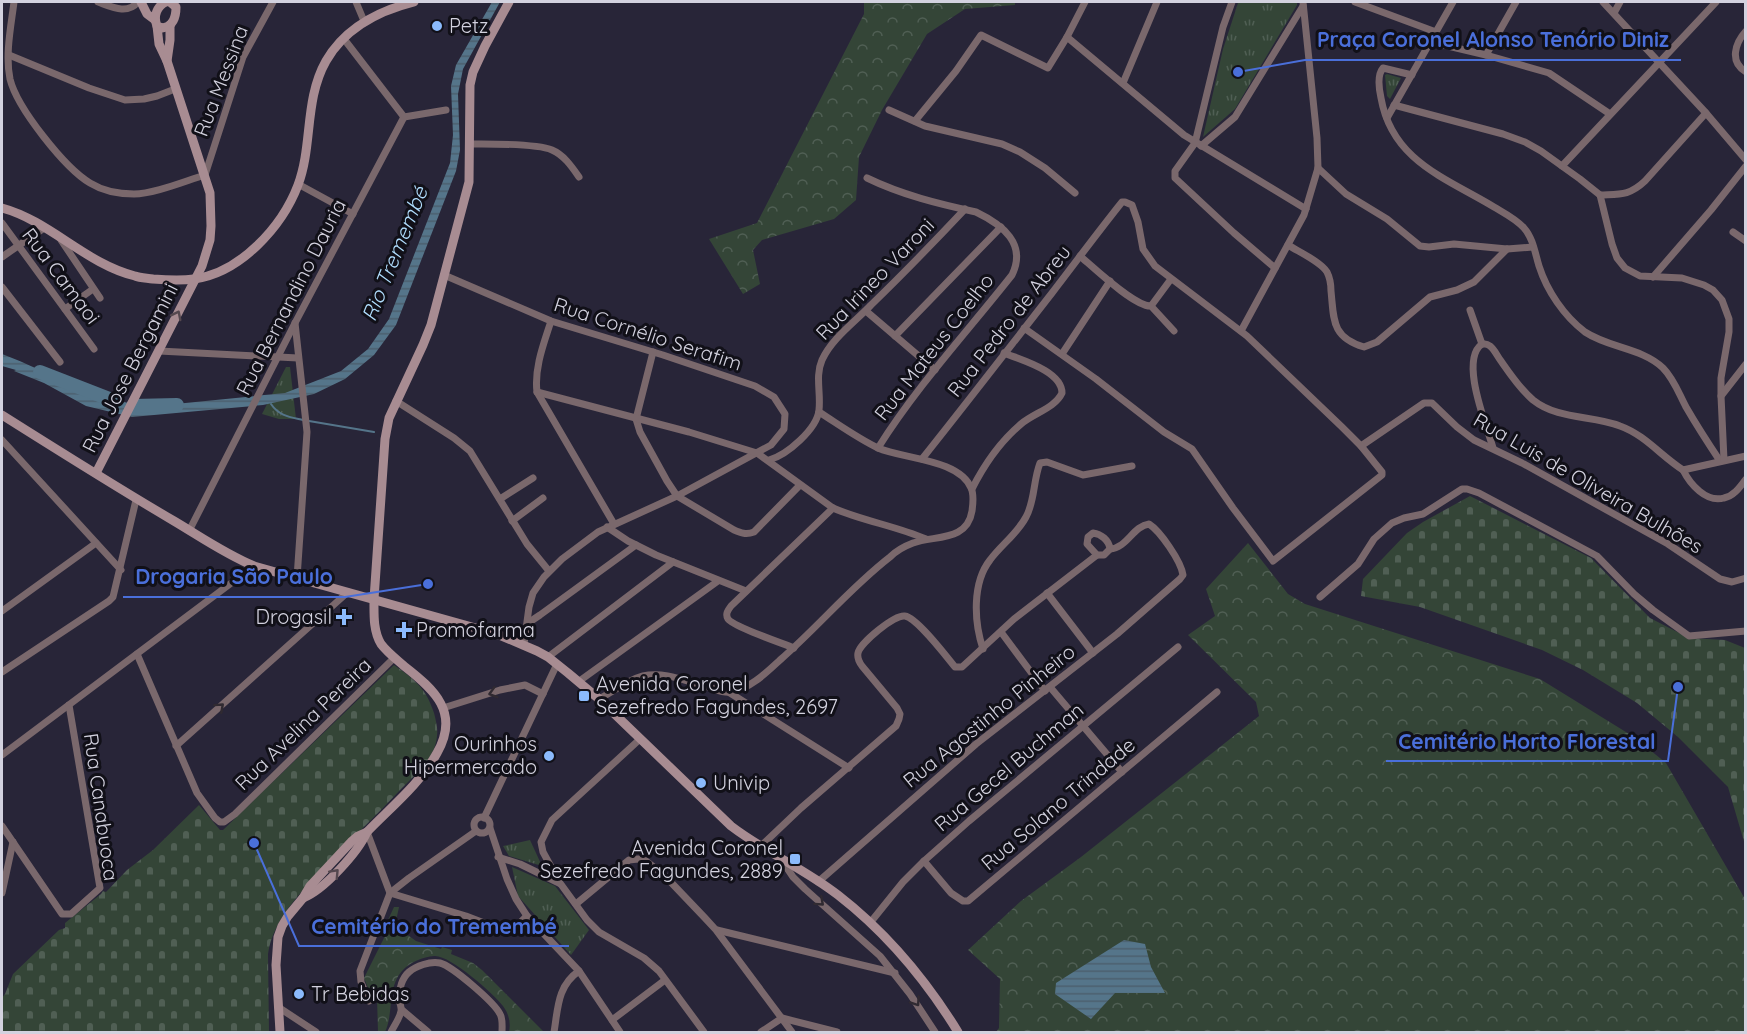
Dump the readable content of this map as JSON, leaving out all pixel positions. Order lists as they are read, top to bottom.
{
  "streets": {
    "main road": ["Rua Jose Bergamini"],
    "street": [
      "Rua Messina",
      "Rua Camaoi",
      "Rua Irineo Varoni",
      "Rua Bernandino Dauria",
      "Rua Pedro de Abreu",
      "Rua Cornélio Serafim",
      "Rua Mateus Coelho",
      "Rua Luis de Oliveira Bulhões",
      "Rua Agostinho Pinheiro",
      "Rua Avelina Pereira",
      "Rua Gecel Buchman",
      "Rua Solano Trindade",
      "Rua Canabuoca"
    ]
  },
  "crossings": [
    ["Rua Messina", "Rua Jose Bergamini"],
    ["Rua Gecel Buchman", "Rua Solano Trindade"]
  ],
  "water": ["Rio Tremembé"],
  "places": {
    "other": [
      "Petz",
      "Praça Coronel Alonso Tenório Diniz",
      "Drogaria São Paulo",
      "Cemitério Horto Florestal",
      "Ourinhos Hipermercado",
      "Univip",
      "Cemitério do Tremembé",
      "Tr Bebidas"
    ],
    "health": ["Drogasil", "Promofarma"],
    "transit": ["Avenida Coronel Sezefredo Fagundes, 2697", "Avenida Coronel Sezefredo Fagundes, 2889"]
  }
}
